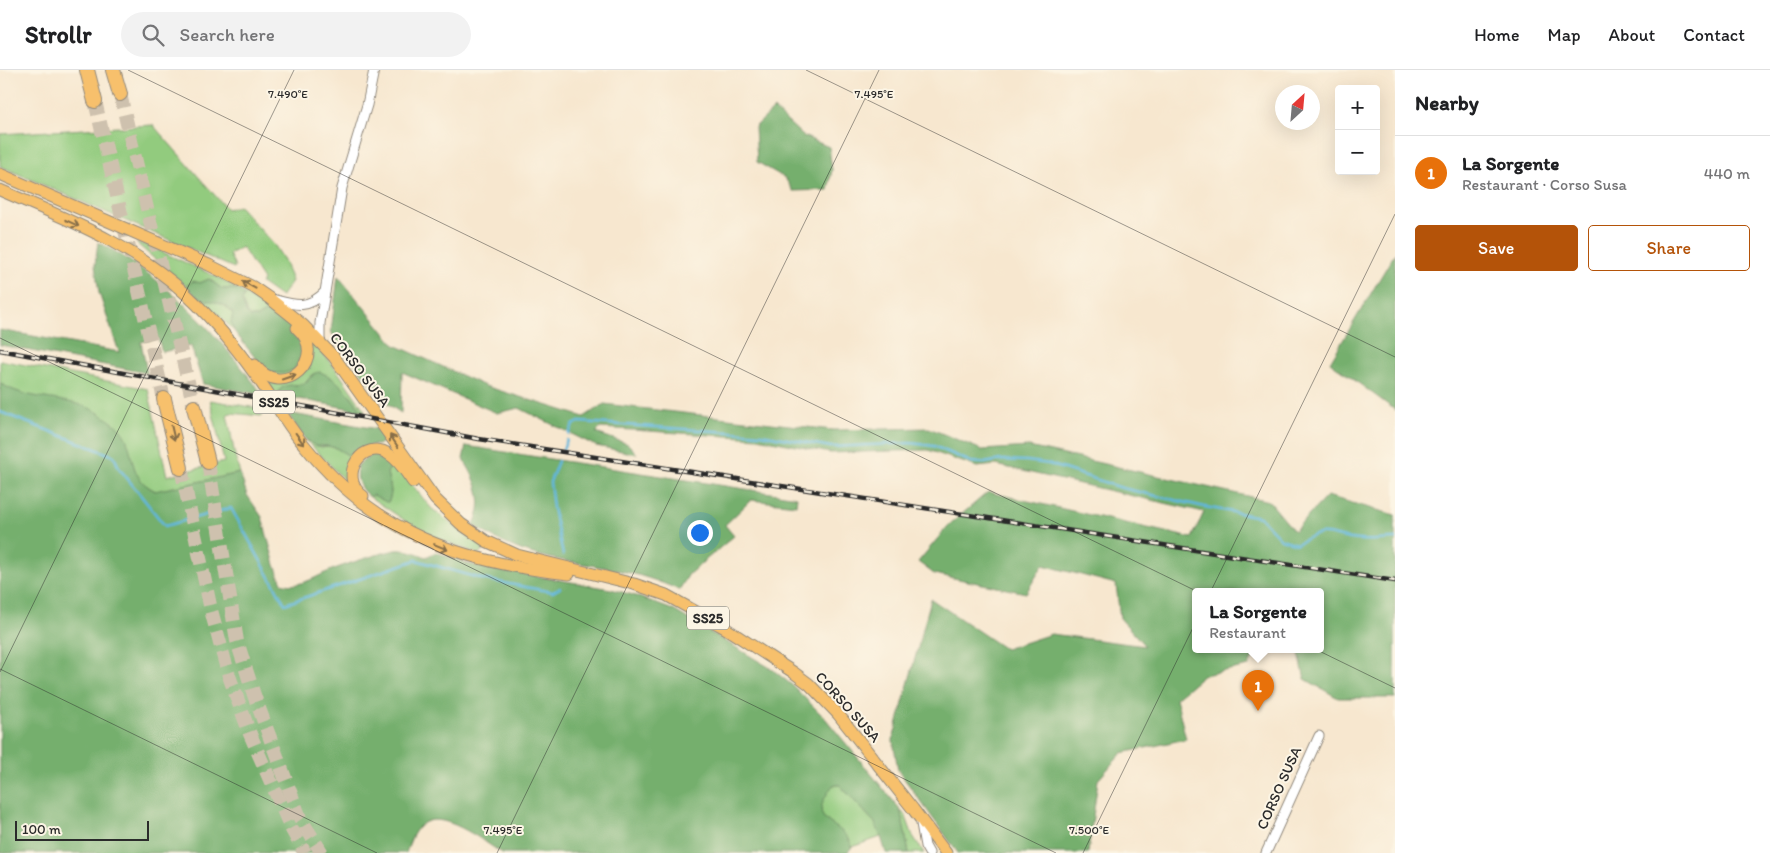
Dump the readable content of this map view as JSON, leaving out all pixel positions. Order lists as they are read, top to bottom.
{
  "streets": {
    "main road": ["CORSO SUSA", "SS25"]
  },
  "scale_bar": "100 m",
  "north": "top right",
  "page": {
    "header": "Strollr",
    "search": "Search here",
    "nav": [
      "Home",
      "Map",
      "About",
      "Contact"
    ],
    "heading": "Nearby",
    "map_buttons": ["+", "−"],
    "list": [
      {
        "mark": "1",
        "name": "La Sorgente",
        "note": "Restaurant · Corso Susa",
        "value": "440 m"
      }
    ],
    "buttons": ["Save", "Share"],
    "popup": ["La Sorgente", "Restaurant"],
    "pins": "1",
    "scale": "100 m"
  },
  "coordinates": ["7.490°E", "7.495°E", "7.500°E"]
}
